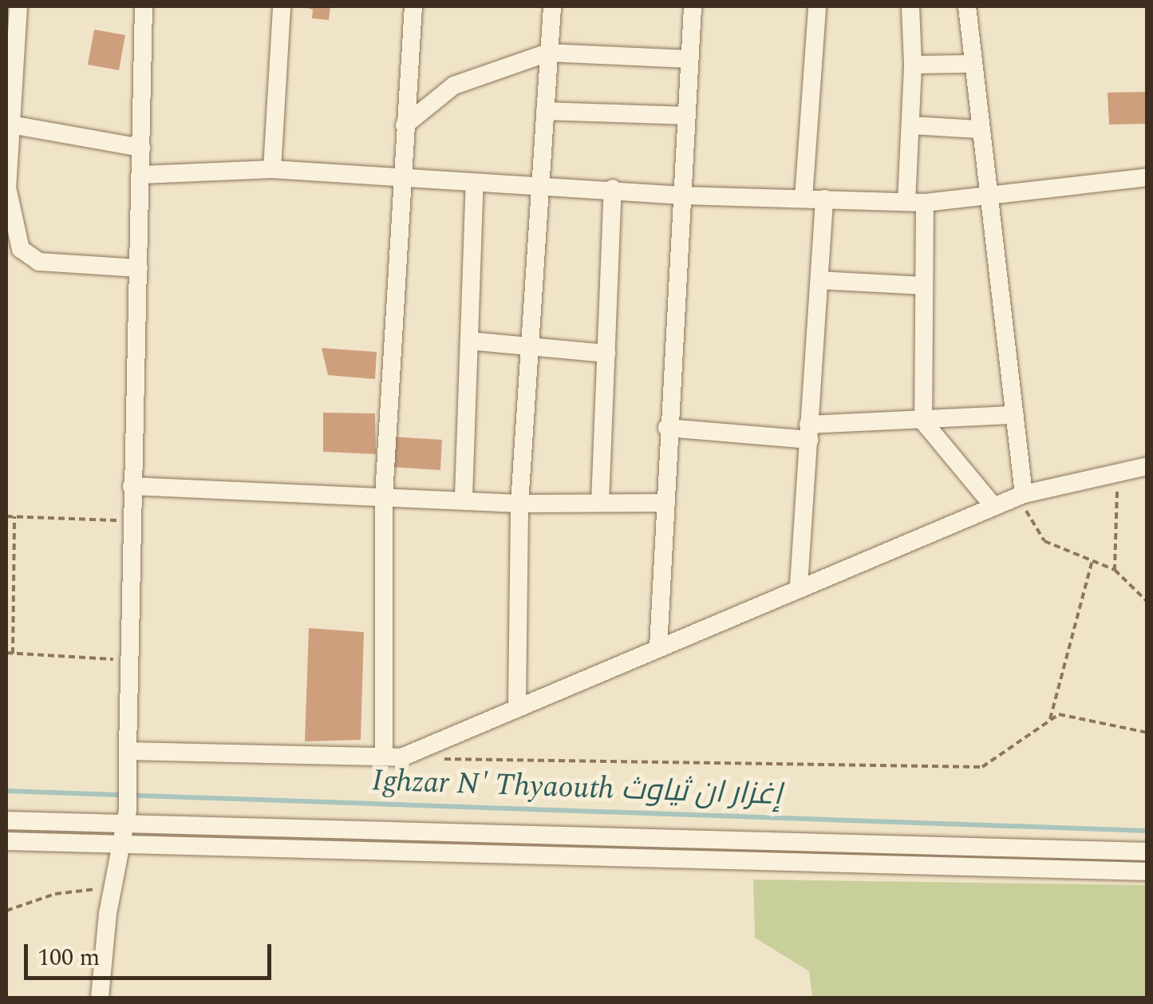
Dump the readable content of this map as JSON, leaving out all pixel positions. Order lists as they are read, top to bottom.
{
  "water": ["Ighzar N' Thyaouth إغزار ان ثياوث"],
  "scale_bar": "100 m"
}
